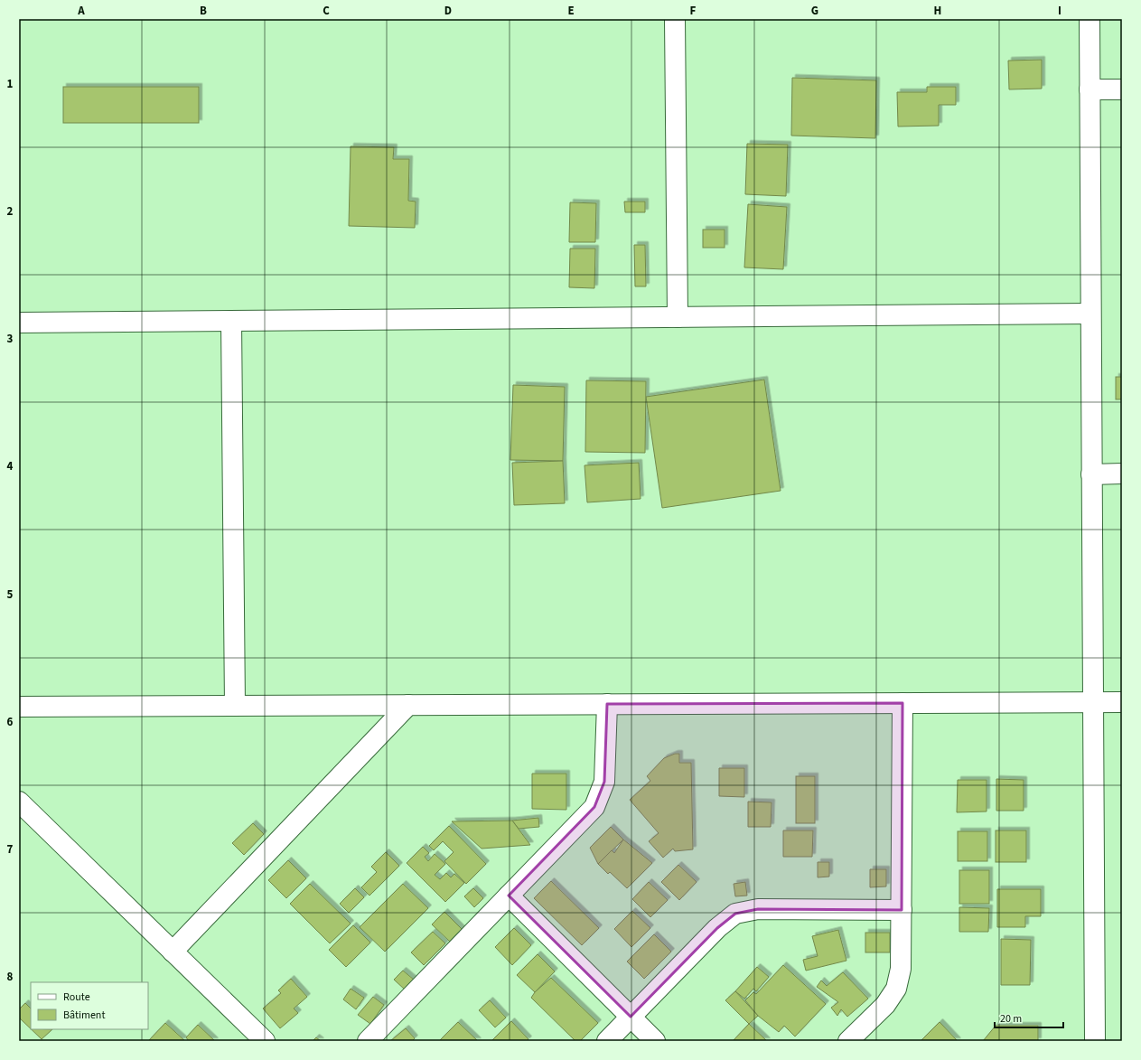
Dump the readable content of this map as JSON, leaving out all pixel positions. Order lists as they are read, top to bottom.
{
  "legend": ["Route", "Bâtiment"],
  "scale_bar": "20 m",
  "grid": {
    "columns": [
      "A",
      "B",
      "C",
      "D",
      "E",
      "F",
      "G",
      "H",
      "I"
    ],
    "rows": [
      "1",
      "2",
      "3",
      "4",
      "5",
      "6",
      "7",
      "8"
    ]
  }
}
